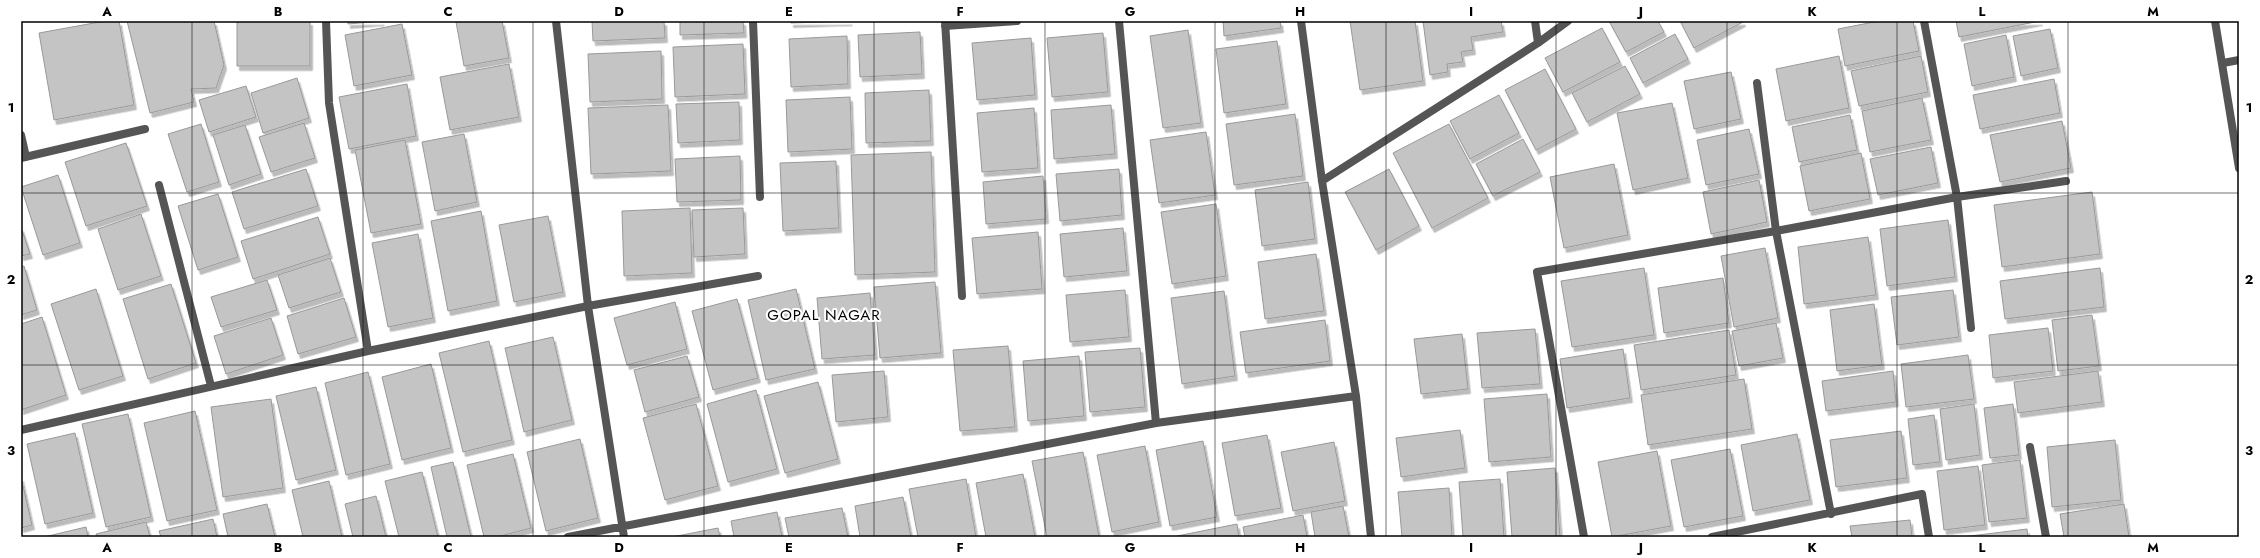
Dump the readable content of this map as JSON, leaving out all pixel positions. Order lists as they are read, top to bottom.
{
  "districts": ["GOPAL NAGAR"],
  "grid": {
    "columns": [
      "A",
      "B",
      "C",
      "D",
      "E",
      "F",
      "G",
      "H",
      "I",
      "J",
      "K",
      "L",
      "M"
    ],
    "rows": ["1", "2", "3"]
  }
}
